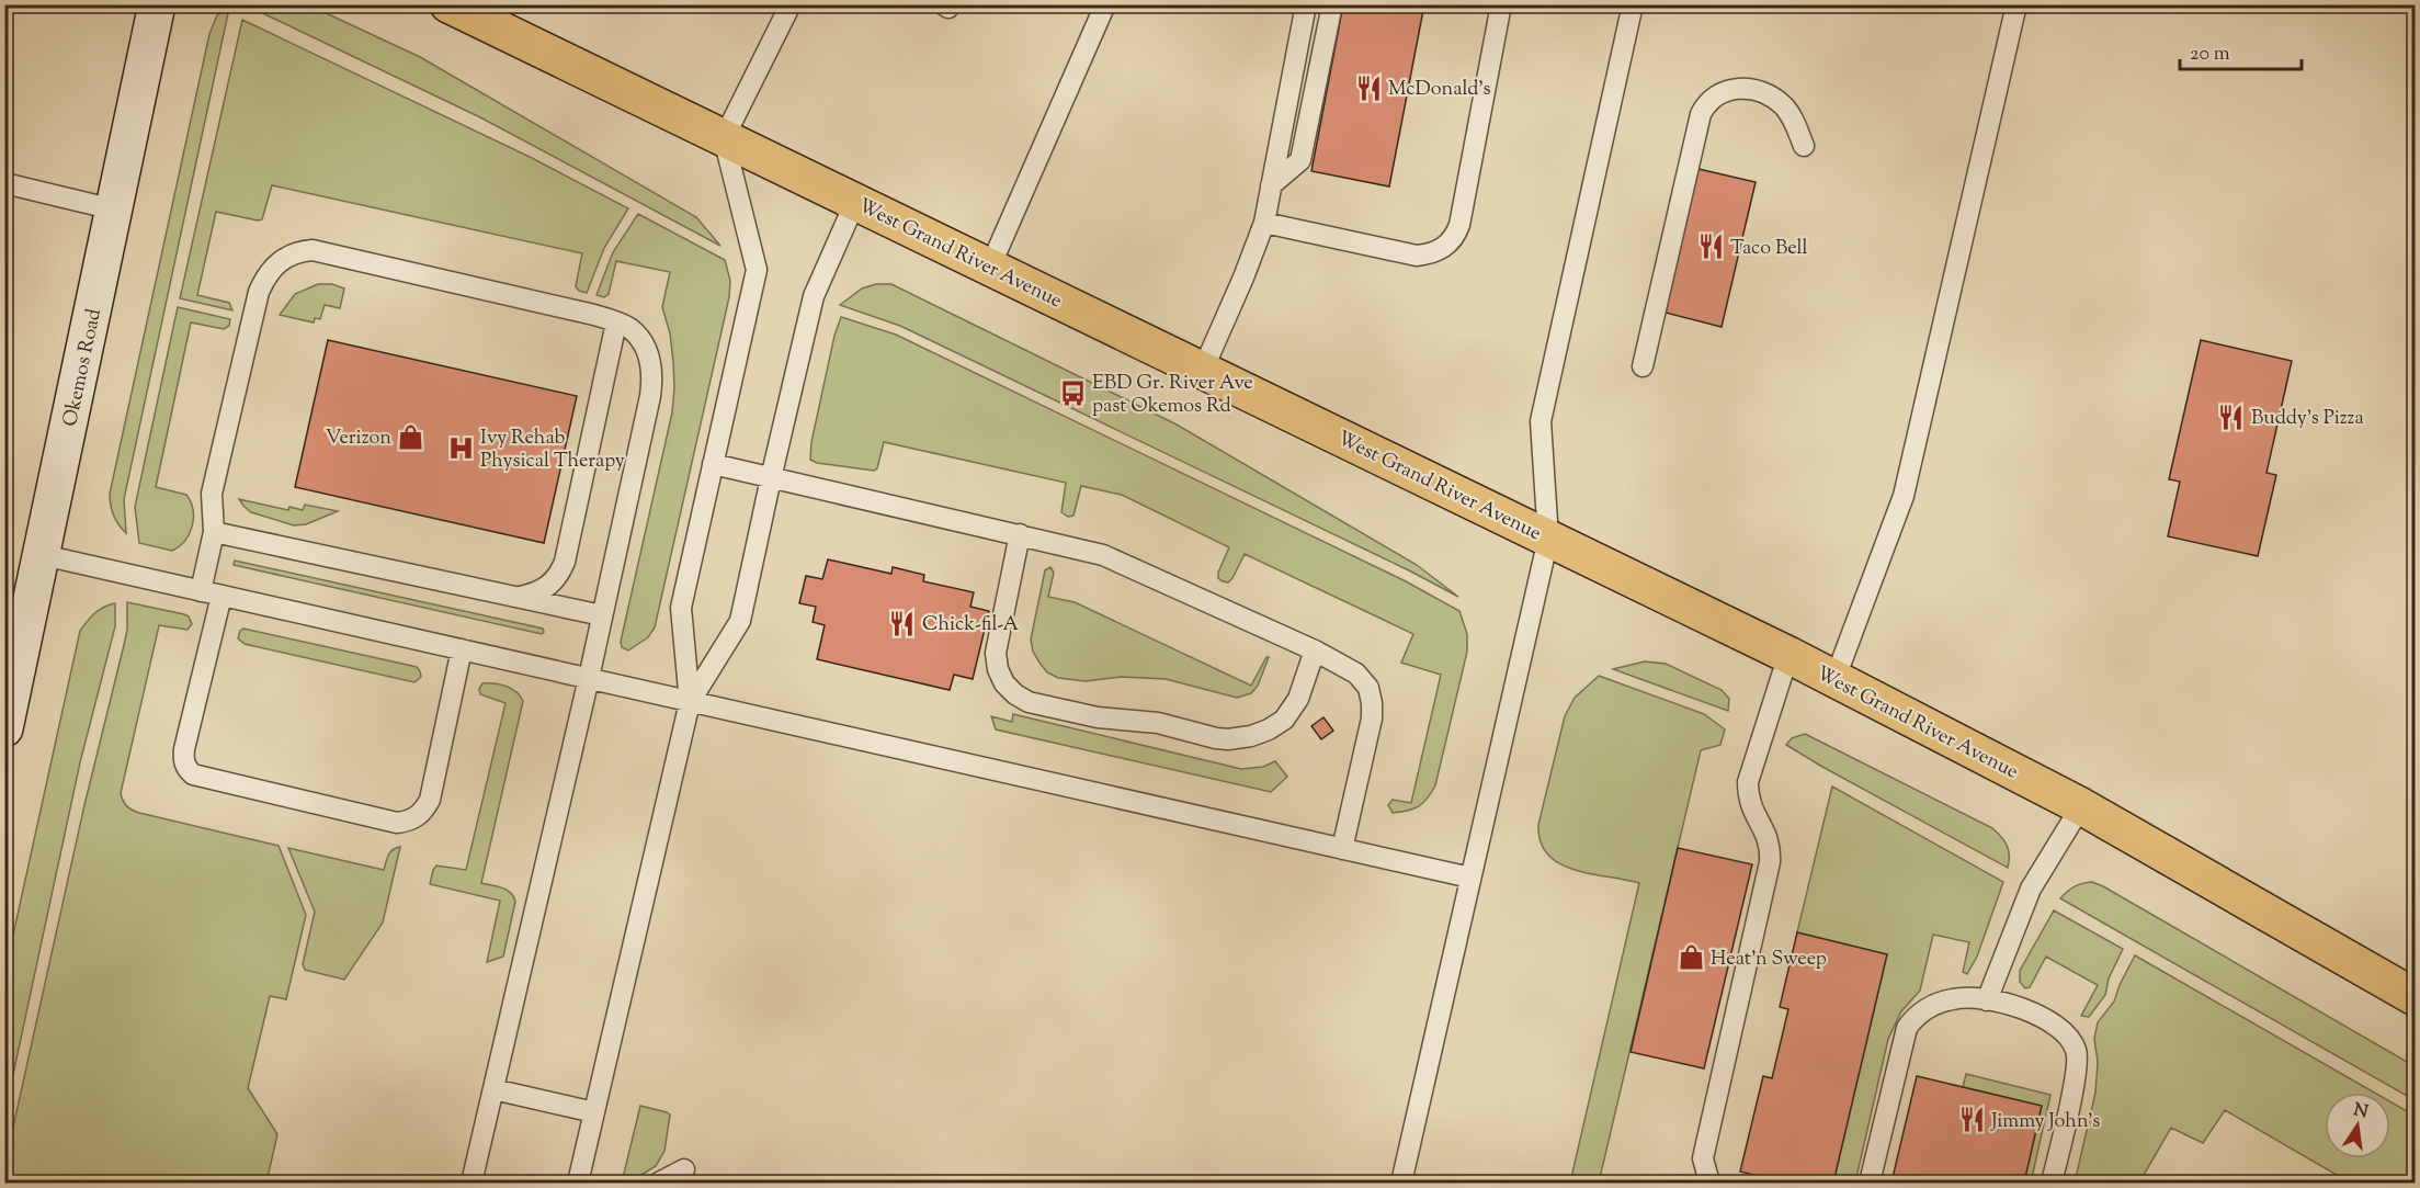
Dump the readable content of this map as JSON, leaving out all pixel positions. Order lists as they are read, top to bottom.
{
  "streets": {
    "main road": ["West Grand River Avenue", "Okemos Road"]
  },
  "places": {
    "restaurant": [
      "McDonald's",
      "Taco Bell",
      "Buddy's Pizza",
      "Chick-fil-A",
      "Jimmy John's"
    ],
    "bus stop": ["EBD Gr. River Ave past Okemos Rd"],
    "shop": ["Verizon", "Heat'n Sweep"],
    "hospital": ["Ivy Rehab Physical Therapy"]
  },
  "scale_bar": "20 m",
  "north": "top"
}
